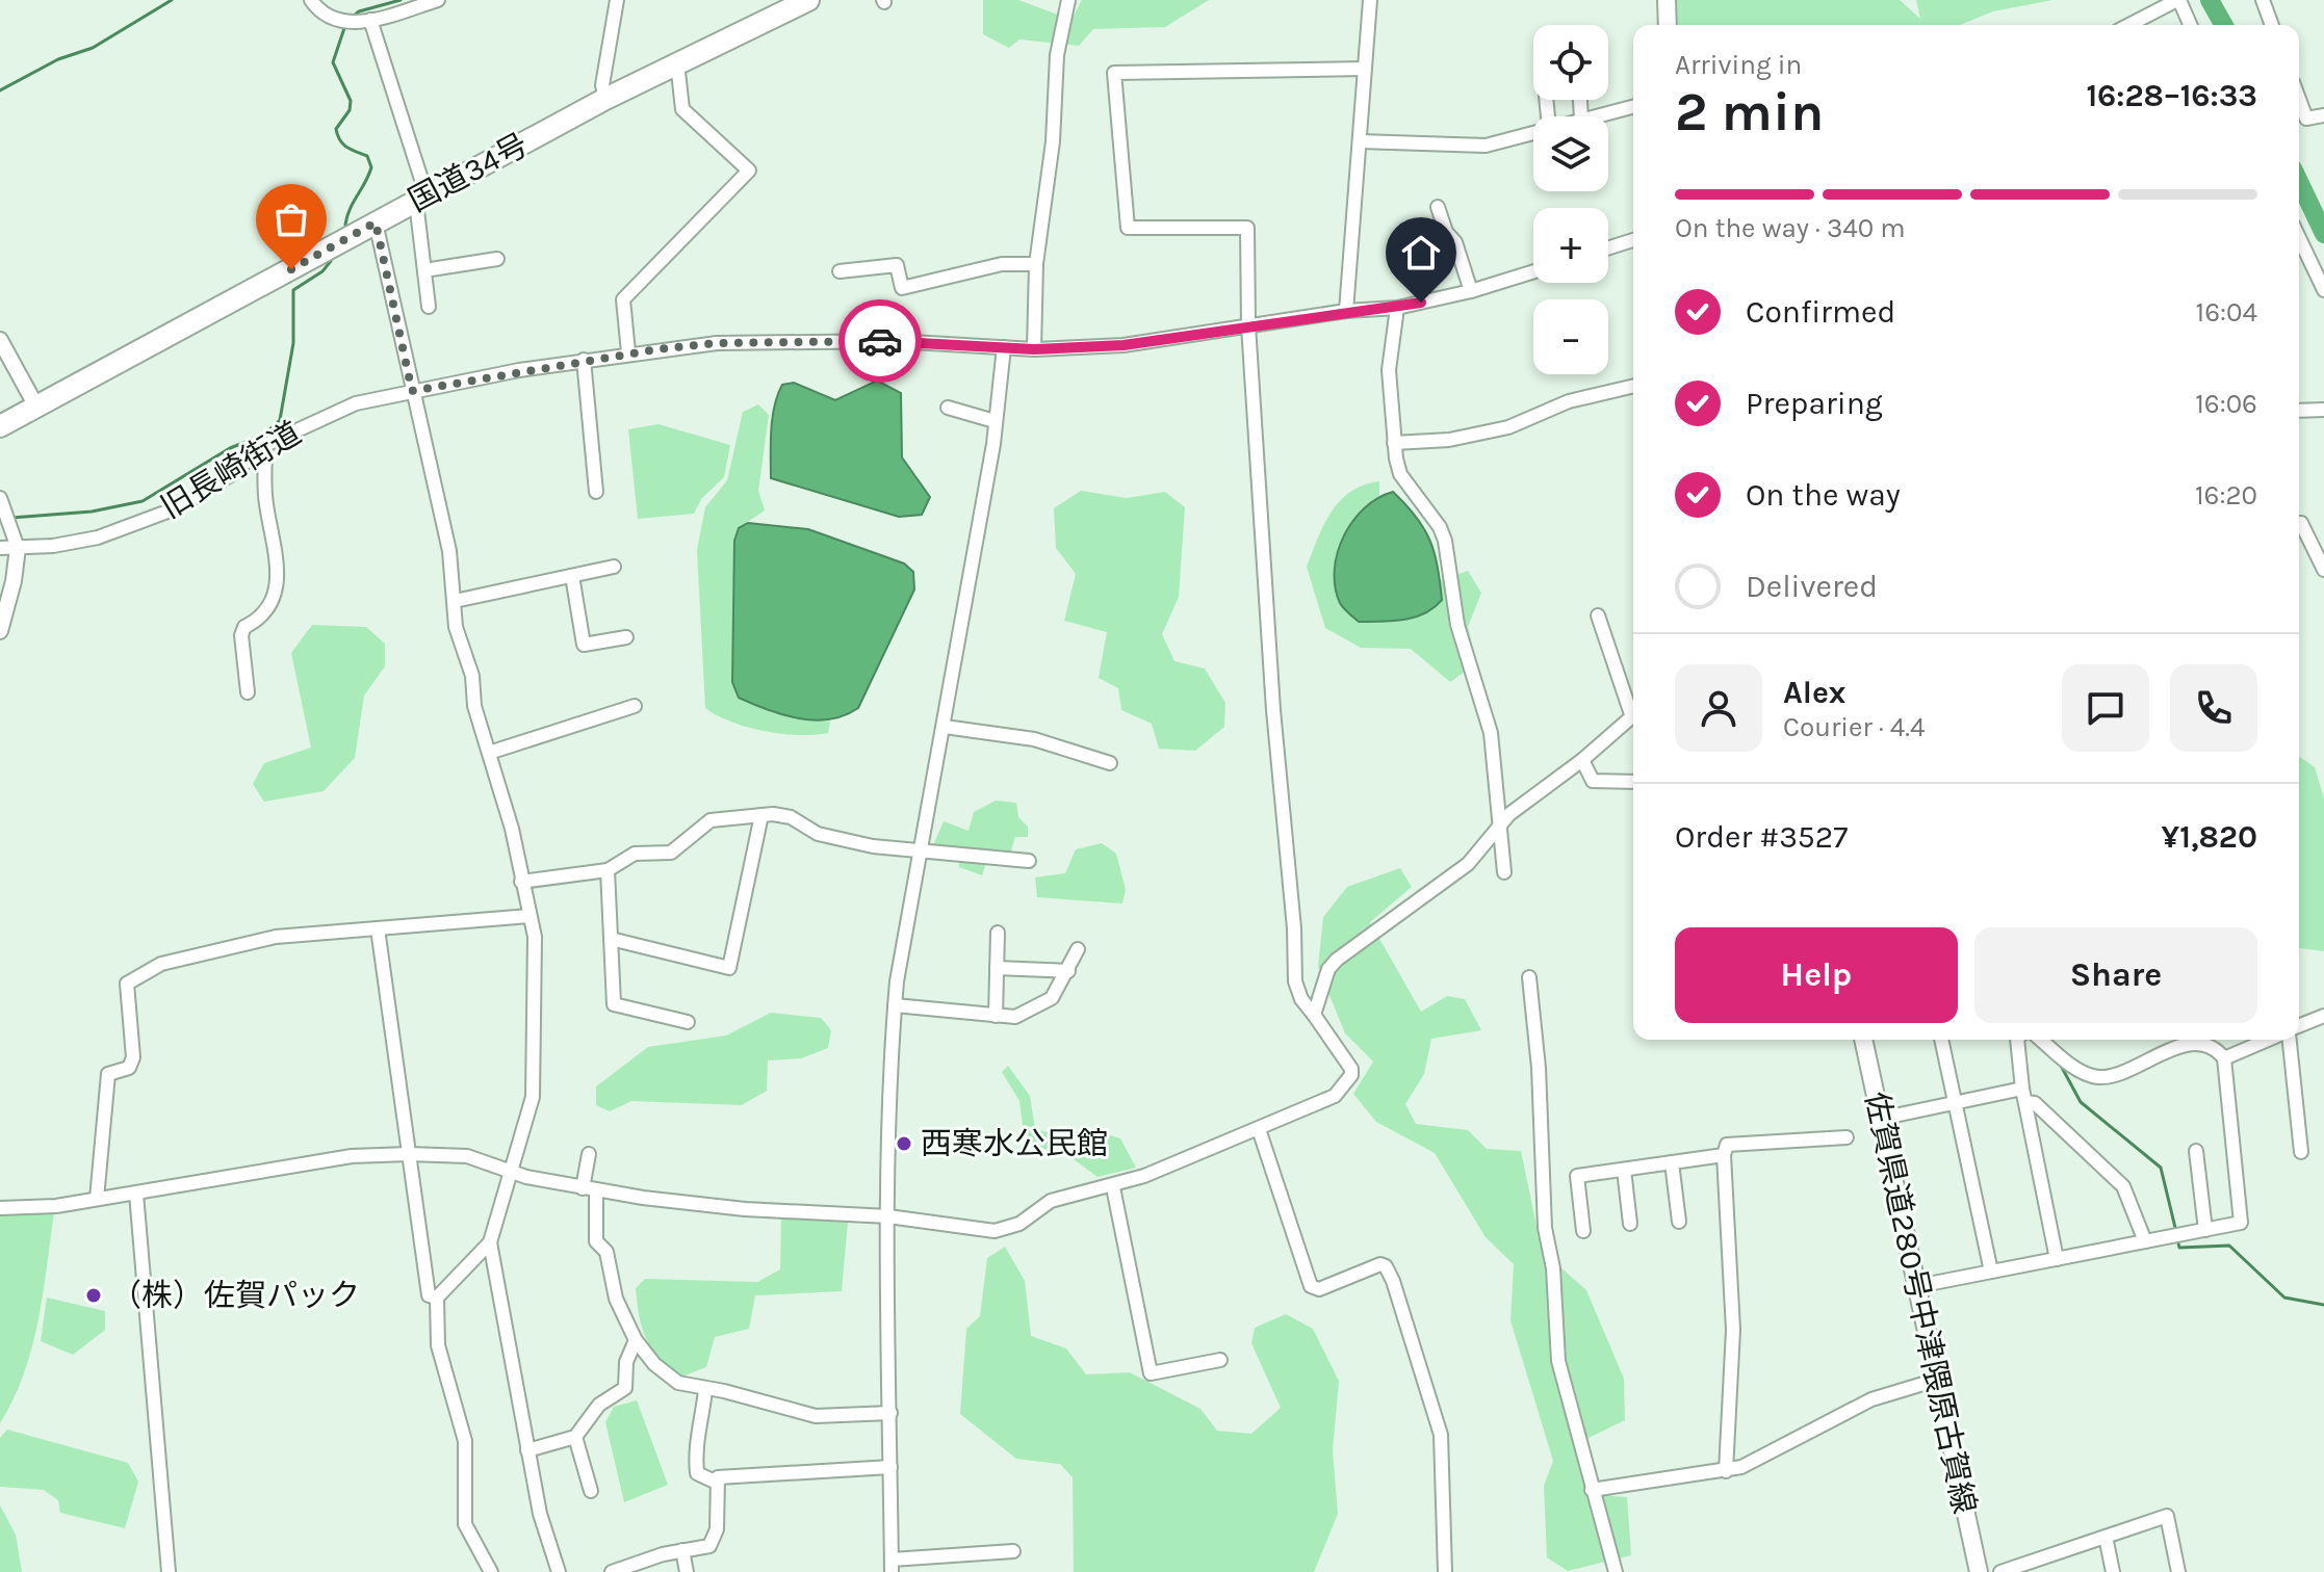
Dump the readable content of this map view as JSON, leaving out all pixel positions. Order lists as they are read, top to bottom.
{
  "streets": {
    "highway": ["国道34号"],
    "main road": ["佐賀県道280号中津隈原古賀線"],
    "street": ["旧長崎街道"]
  },
  "places": ["西寒水公民館", "（株）佐賀パック"],
  "page": {
    "map_buttons": ["+", "−"],
    "heading": ["2 min", "Arriving in", "16:28–16:33"],
    "panel": [
      "Alex",
      "Courier · 4.4",
      "Order #3527",
      "¥1,820"
    ],
    "bar": "On the way · 340 m",
    "list": [
      ["Confirmed", "16:04"],
      ["Preparing", "16:06"],
      ["On the way", "16:20"],
      "Delivered"
    ],
    "buttons": ["Help", "Share"]
  }
}
